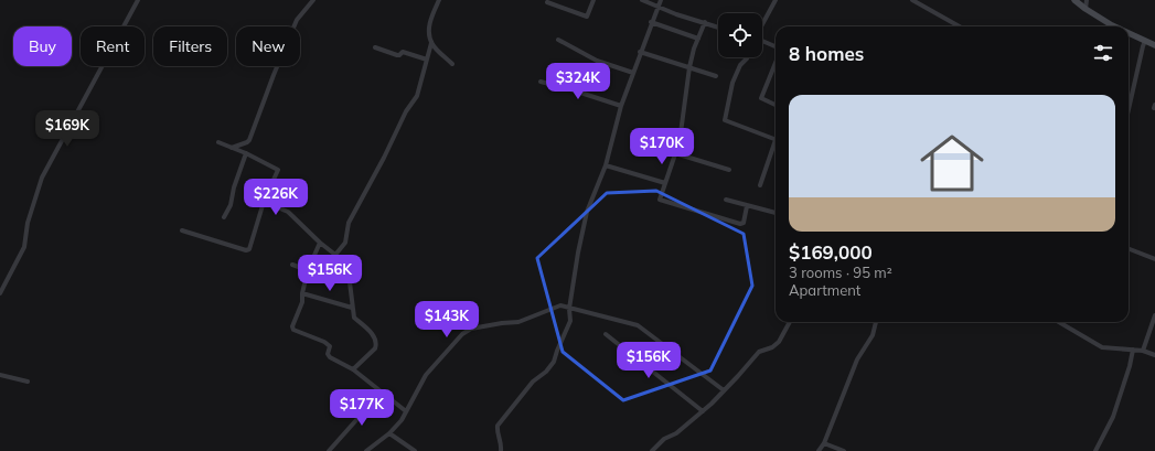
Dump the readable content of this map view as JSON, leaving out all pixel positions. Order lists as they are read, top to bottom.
{
  "page": {
    "chip": [
      "Buy",
      "Rent",
      "Filters",
      "New"
    ],
    "heading": "8 homes",
    "price": [
      "$324K",
      "$169K",
      "$170K",
      "$226K",
      "$156K",
      "$143K",
      "$156K",
      "$177K"
    ],
    "list": [
      {
        "name": "$169,000",
        "note": "3 rooms · 95 m² · Apartment"
      }
    ]
  }
}
